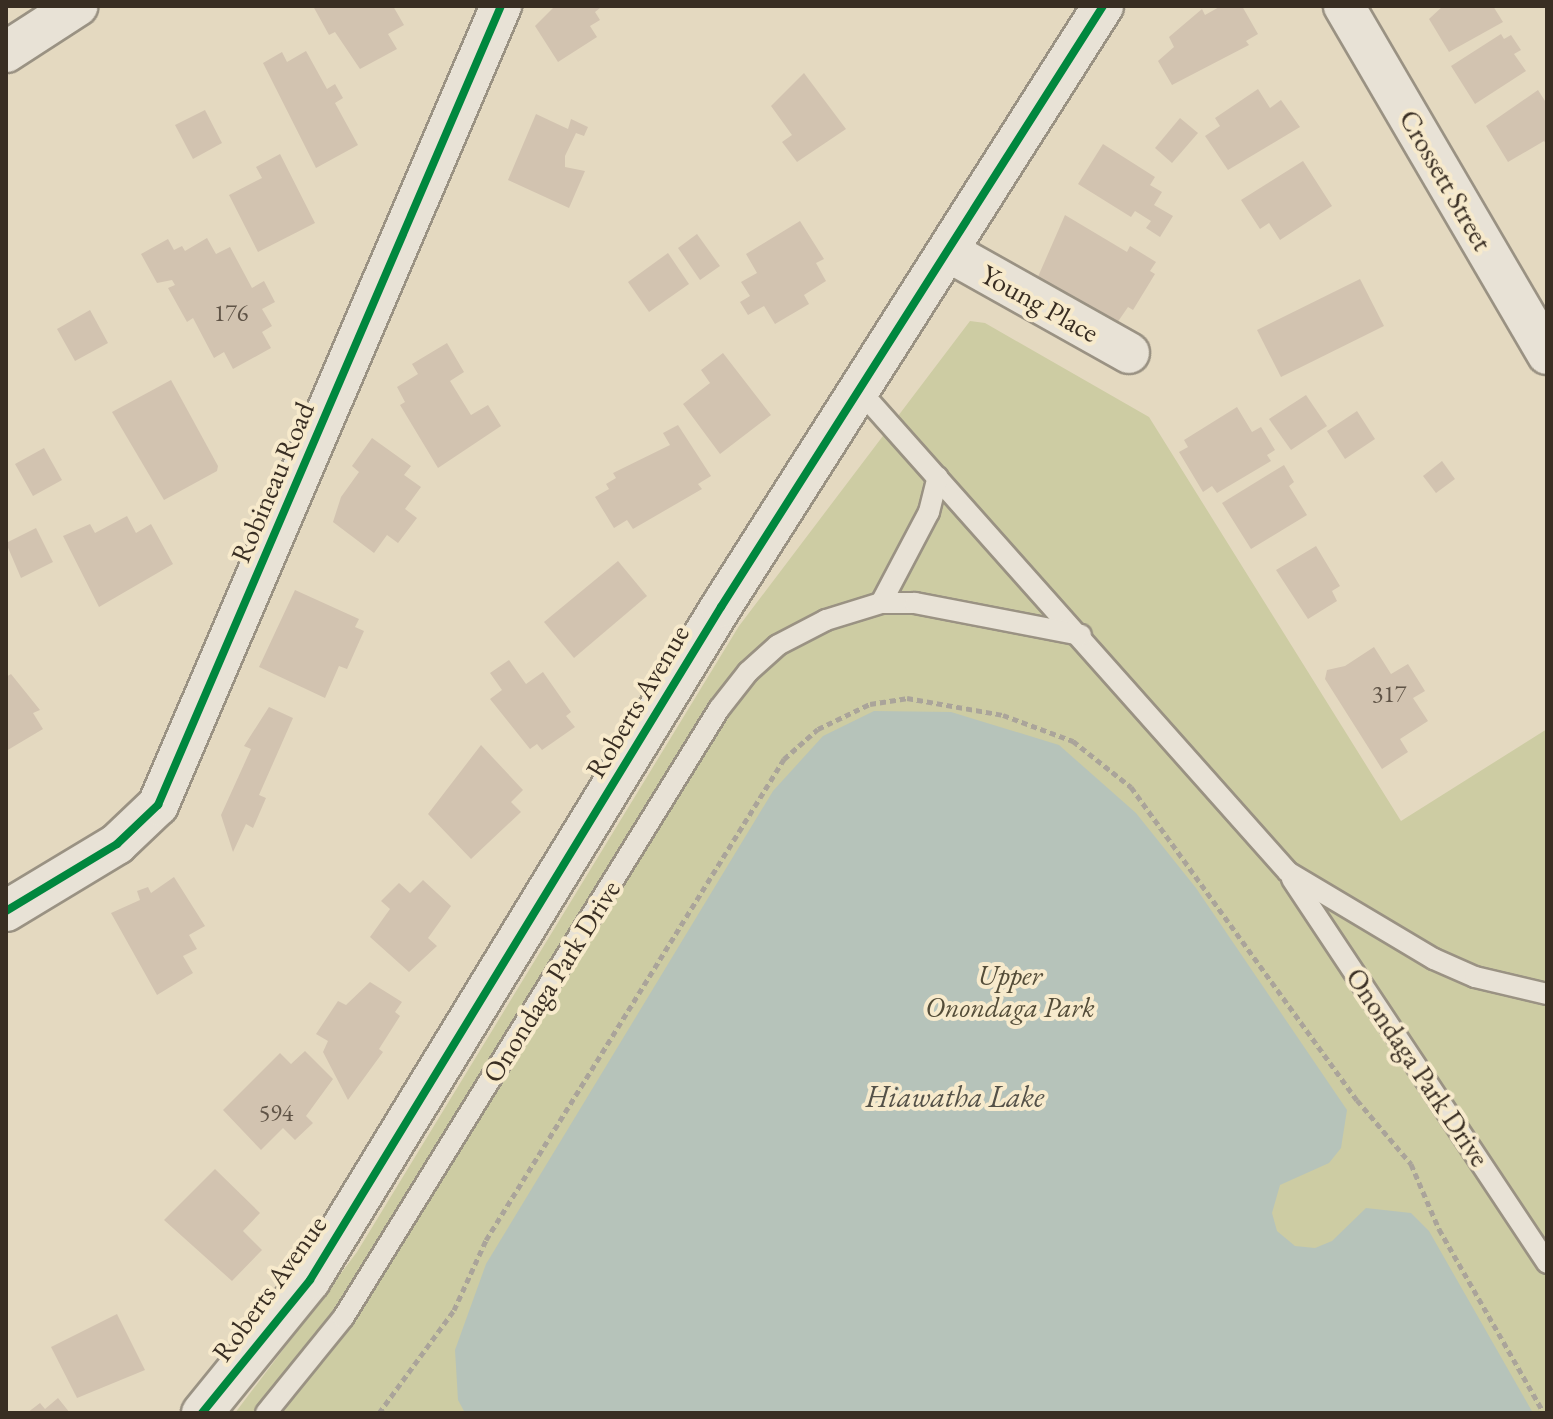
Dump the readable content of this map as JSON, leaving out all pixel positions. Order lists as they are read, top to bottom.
{
  "streets": {
    "street": [
      "Crossett Street",
      "Young Place",
      "Robineau Road",
      "Roberts Avenue"
    ],
    "lane": ["Onondaga Park Drive"]
  },
  "crossings": [
    ["Young Place", "Roberts Avenue"],
    ["Roberts Avenue", "Onondaga Park Drive"]
  ],
  "water": ["Hiawatha Lake"],
  "parks": ["Upper Onondaga Park"],
  "house_numbers": ["176", "317", "594"]
}
